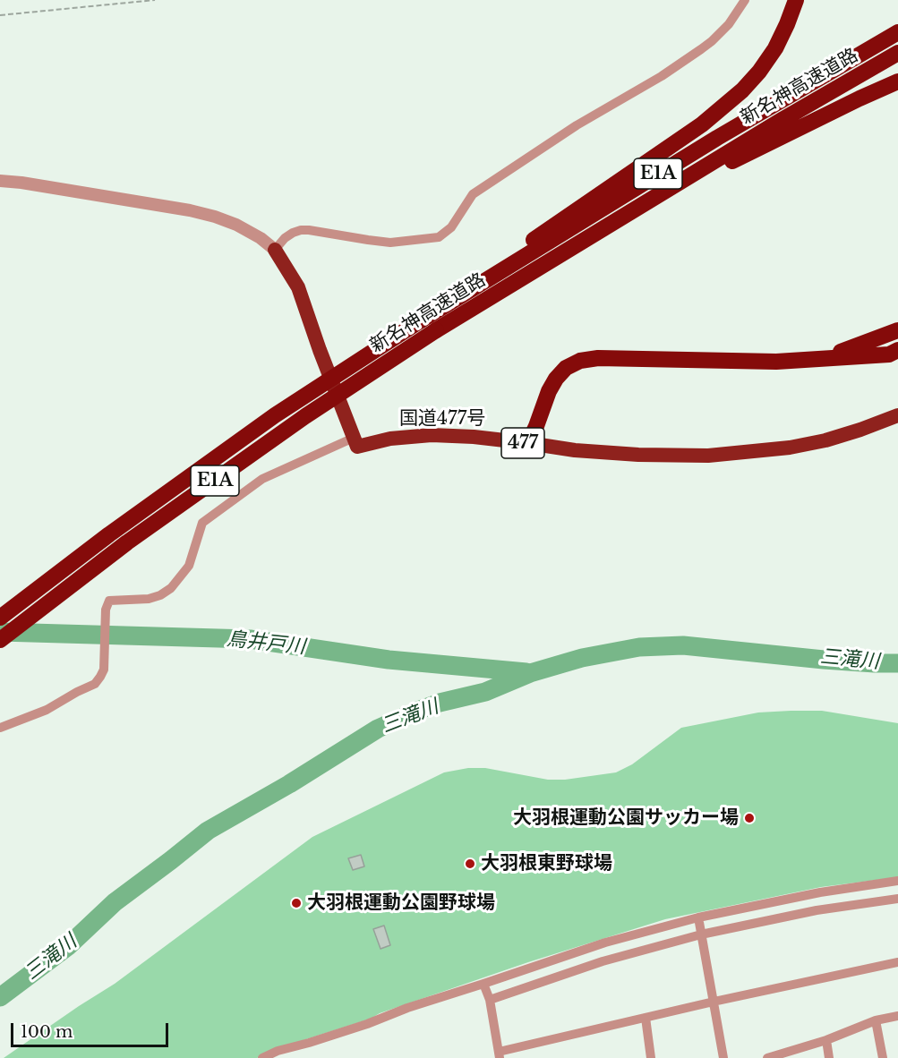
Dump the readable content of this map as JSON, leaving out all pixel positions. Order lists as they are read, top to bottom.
{
  "streets": {
    "highway": [
      "新名神高速道路",
      "E1A",
      "国道477号",
      "477"
    ]
  },
  "water": ["鳥井戸川", "三滝川"],
  "places": ["大羽根運動公園サッカー場", "大羽根東野球場", "大羽根運動公園野球場"],
  "scale_bar": "100 m"
}
